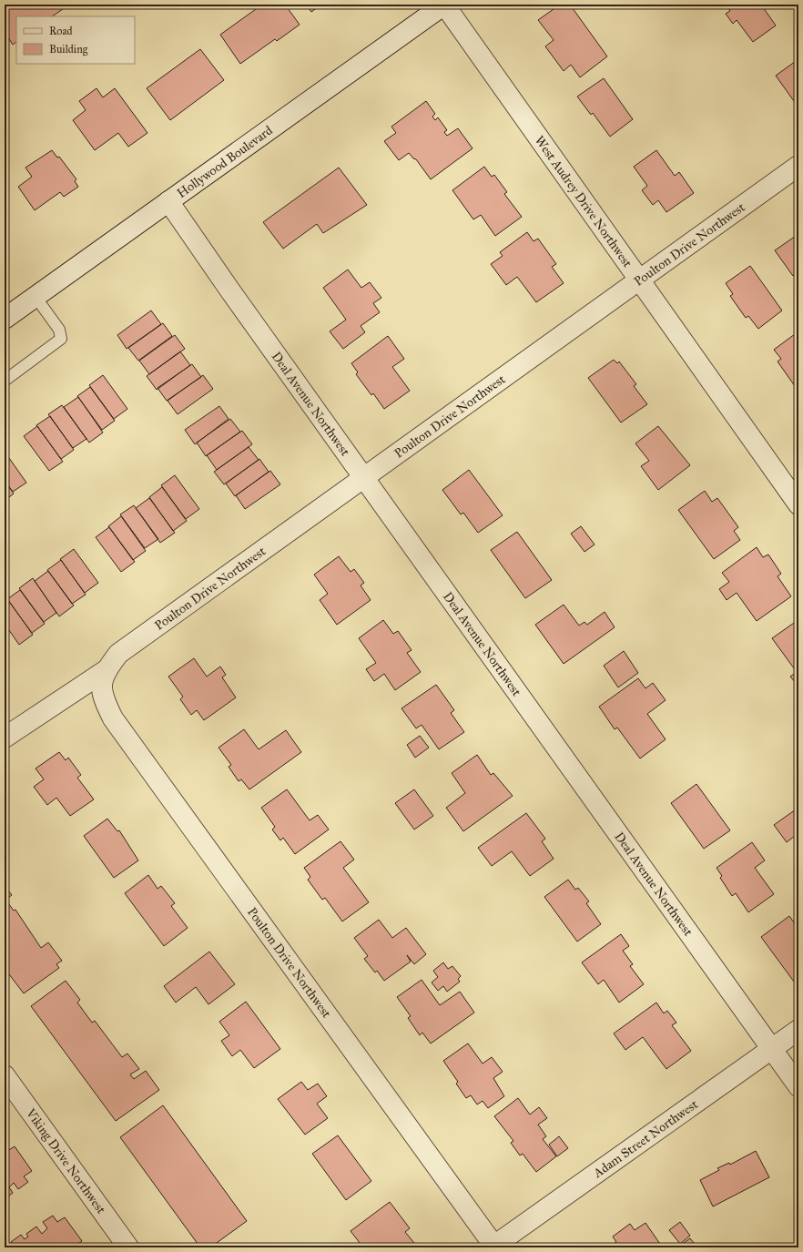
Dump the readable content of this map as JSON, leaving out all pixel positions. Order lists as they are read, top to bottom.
{
  "streets": {
    "street": [
      "Hollywood Boulevard",
      "West Audrey Drive Northwest",
      "Poulton Drive Northwest",
      "Deal Avenue Northwest",
      "Adam Street Northwest",
      "Viking Drive Northwest"
    ]
  },
  "crossings": [
    ["Hollywood Boulevard", "West Audrey Drive Northwest"],
    ["Hollywood Boulevard", "Deal Avenue Northwest"],
    ["West Audrey Drive Northwest", "Poulton Drive Northwest"],
    ["Poulton Drive Northwest", "Deal Avenue Northwest"],
    ["Poulton Drive Northwest", "Adam Street Northwest"],
    ["Deal Avenue Northwest", "Adam Street Northwest"]
  ],
  "legend": ["Road", "Building"]
}
